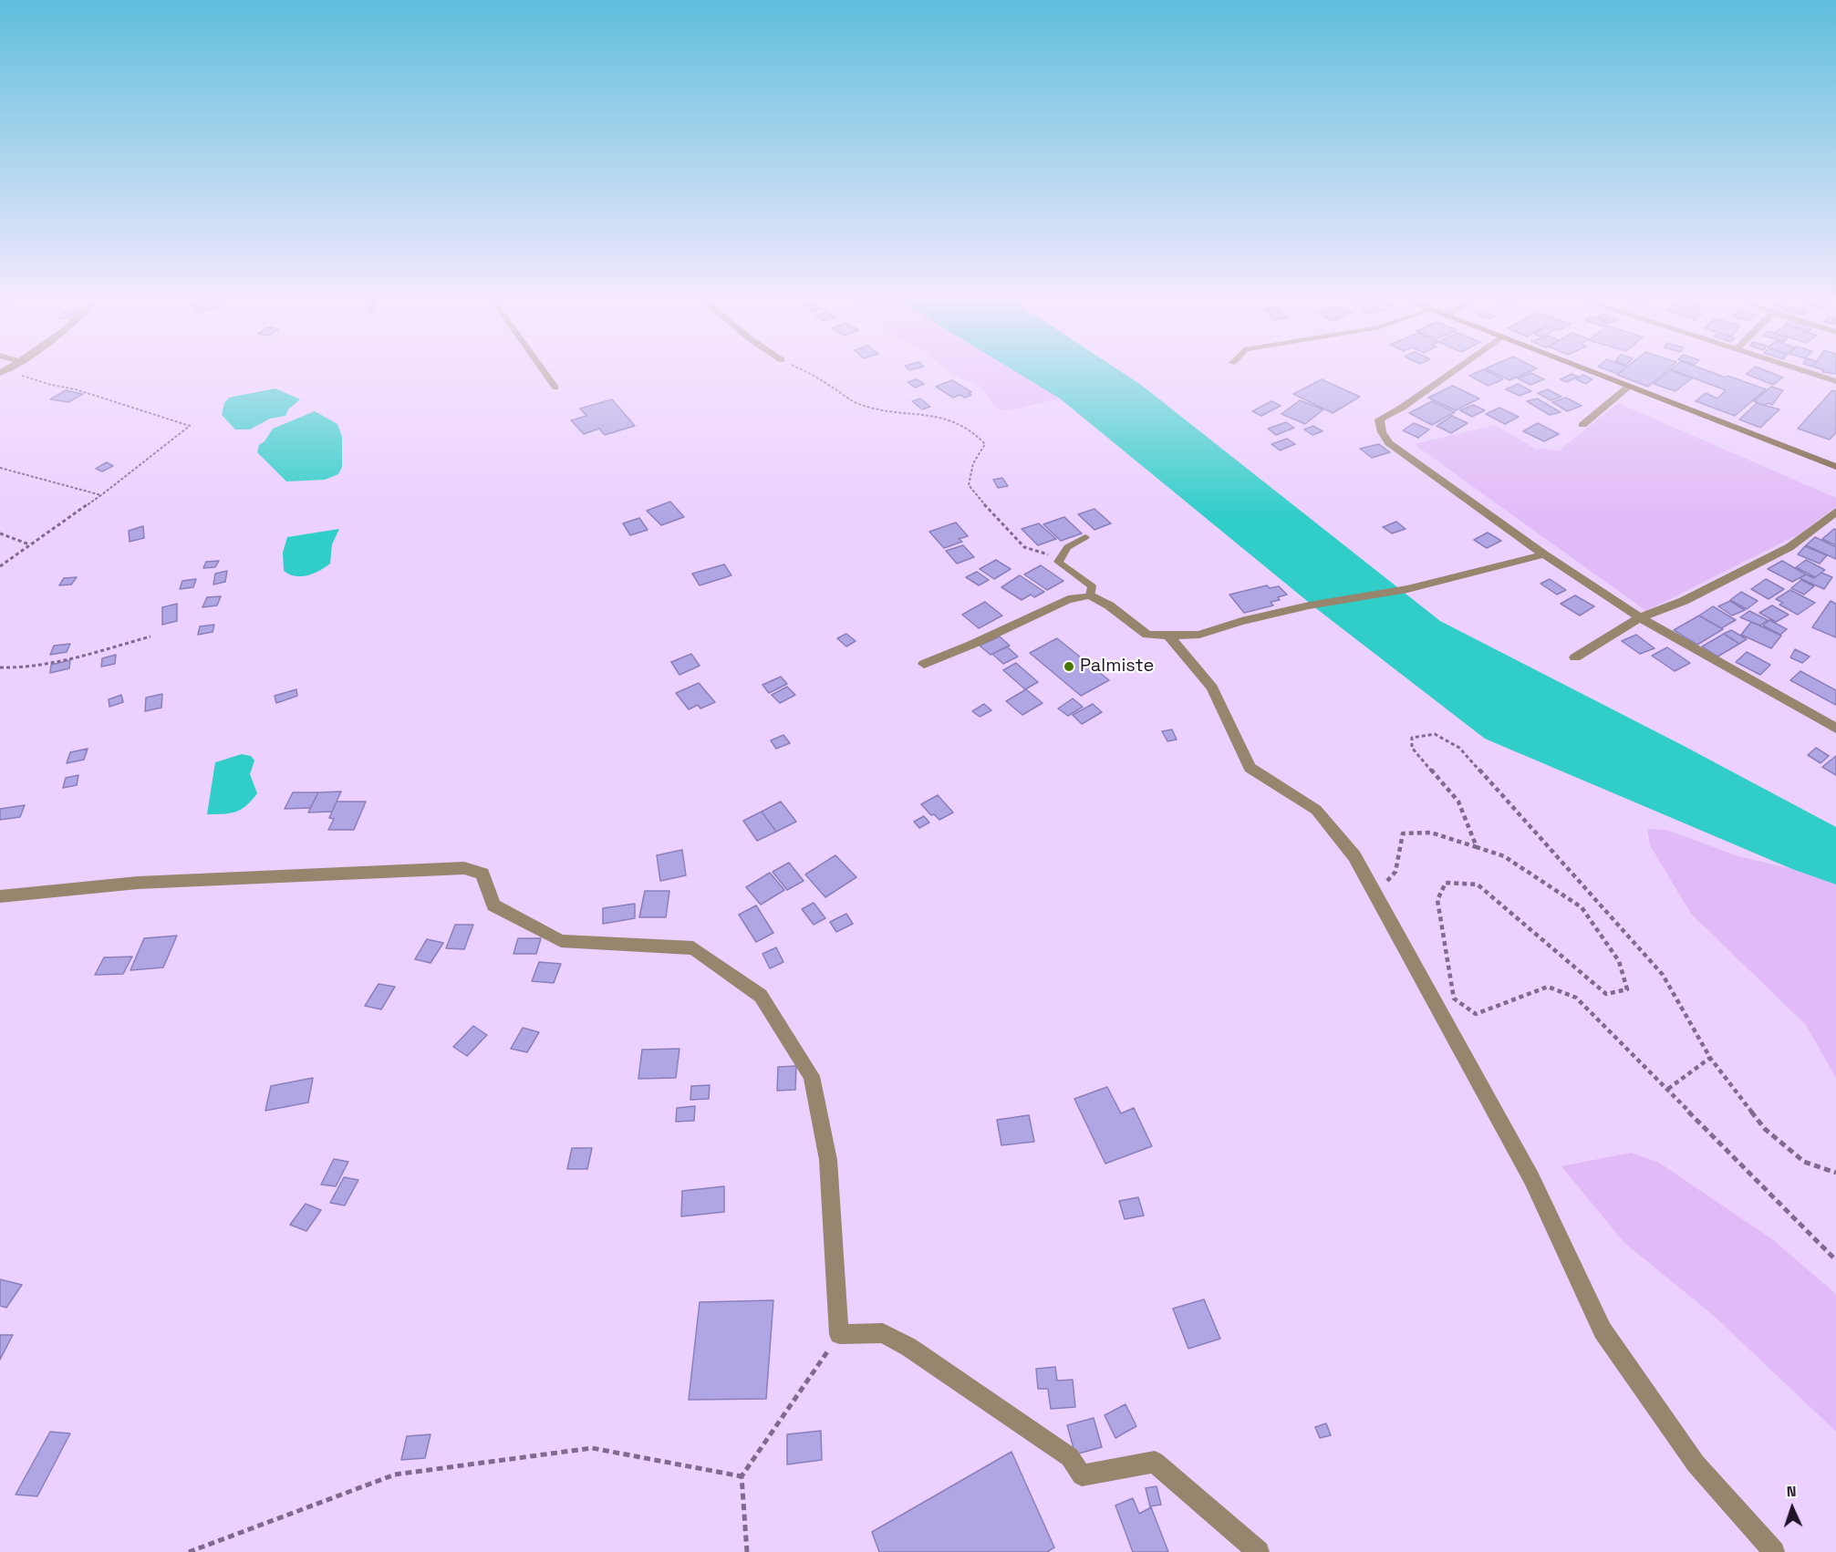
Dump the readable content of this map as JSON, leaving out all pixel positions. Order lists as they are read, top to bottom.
{
  "places": ["Palmiste"],
  "north": "top"
}
